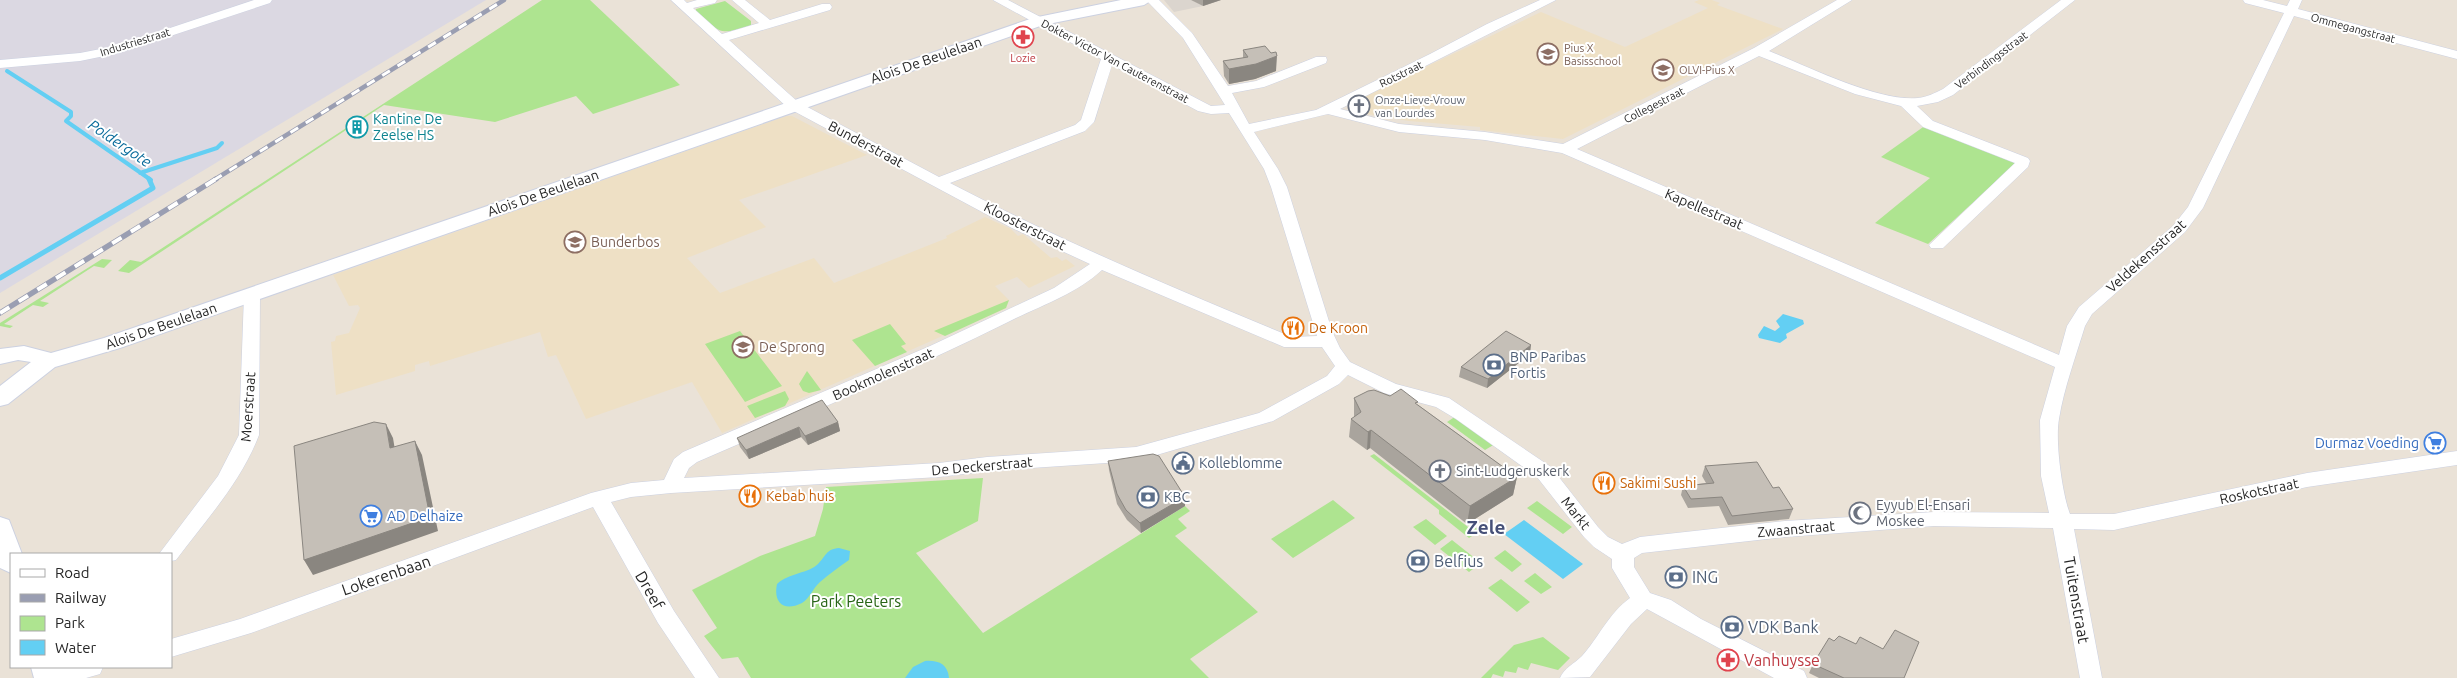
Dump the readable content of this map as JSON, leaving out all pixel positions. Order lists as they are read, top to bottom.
{
  "streets": {
    "street": [
      "Ommegangstraat",
      "Industriestraat",
      "Alois De Beulelaan",
      "Verbindingsstraat",
      "Dokter Victor Van Cauterenstraat",
      "Rotstraat",
      "Collegestraat",
      "Bunderstraat",
      "Kapellestraat",
      "Kloosterstraat",
      "Veldekensstraat",
      "Bookmolenstraat",
      "Moerstraat",
      "De Deckerstraat",
      "Roskotstraat",
      "Markt",
      "Zwaanstraat",
      "Lokerenbaan",
      "Dreef",
      "Tuitenstraat"
    ]
  },
  "crossings": [
    ["Ommegangstraat", "Veldekensstraat"],
    ["Alois De Beulelaan", "Dokter Victor Van Cauterenstraat"],
    ["Alois De Beulelaan", "Bunderstraat"],
    ["Alois De Beulelaan", "Moerstraat"],
    ["Verbindingsstraat", "Collegestraat"],
    ["Rotstraat", "Kapellestraat"],
    ["Collegestraat", "Kapellestraat"],
    ["Bunderstraat", "Kloosterstraat"],
    ["Kapellestraat", "Veldekensstraat"],
    ["Kloosterstraat", "Bookmolenstraat"],
    ["Veldekensstraat", "Roskotstraat"],
    ["Veldekensstraat", "Zwaanstraat"],
    ["Veldekensstraat", "Tuitenstraat"],
    ["Bookmolenstraat", "De Deckerstraat"],
    ["De Deckerstraat", "Markt"],
    ["De Deckerstraat", "Lokerenbaan"],
    ["De Deckerstraat", "Dreef"],
    ["Roskotstraat", "Zwaanstraat"],
    ["Roskotstraat", "Tuitenstraat"],
    ["Markt", "Zwaanstraat"],
    ["Zwaanstraat", "Tuitenstraat"],
    ["Lokerenbaan", "Dreef"]
  ],
  "districts": ["Zele"],
  "water": ["Poldergote"],
  "parks": ["Park Peeters"],
  "places": {
    "pharmacy": ["Lozie", "Vanhuysse"],
    "school or university": [
      "Pius X Basisschool",
      "OLVI-Pius X",
      "Bunderbos",
      "De Sprong"
    ],
    "church": ["Onze-Lieve-Vrouw van Lourdes", "Sint-Ludgeruskerk"],
    "building": ["Kantine De Zeelse HS"],
    "restaurant": ["De Kroon", "Sakimi Sushi", "Kebab huis"],
    "bank": [
      "BNP Paribas Fortis",
      "KBC",
      "Belfius",
      "ING",
      "VDK Bank"
    ],
    "supermarket": ["Durmaz Voeding", "AD Delhaize"],
    "public building": ["Kolleblomme"],
    "mosque": ["Eyyub El-Ensari Moskee"]
  },
  "legend": [
    "Road",
    "Railway",
    "Park",
    "Water"
  ]
}
